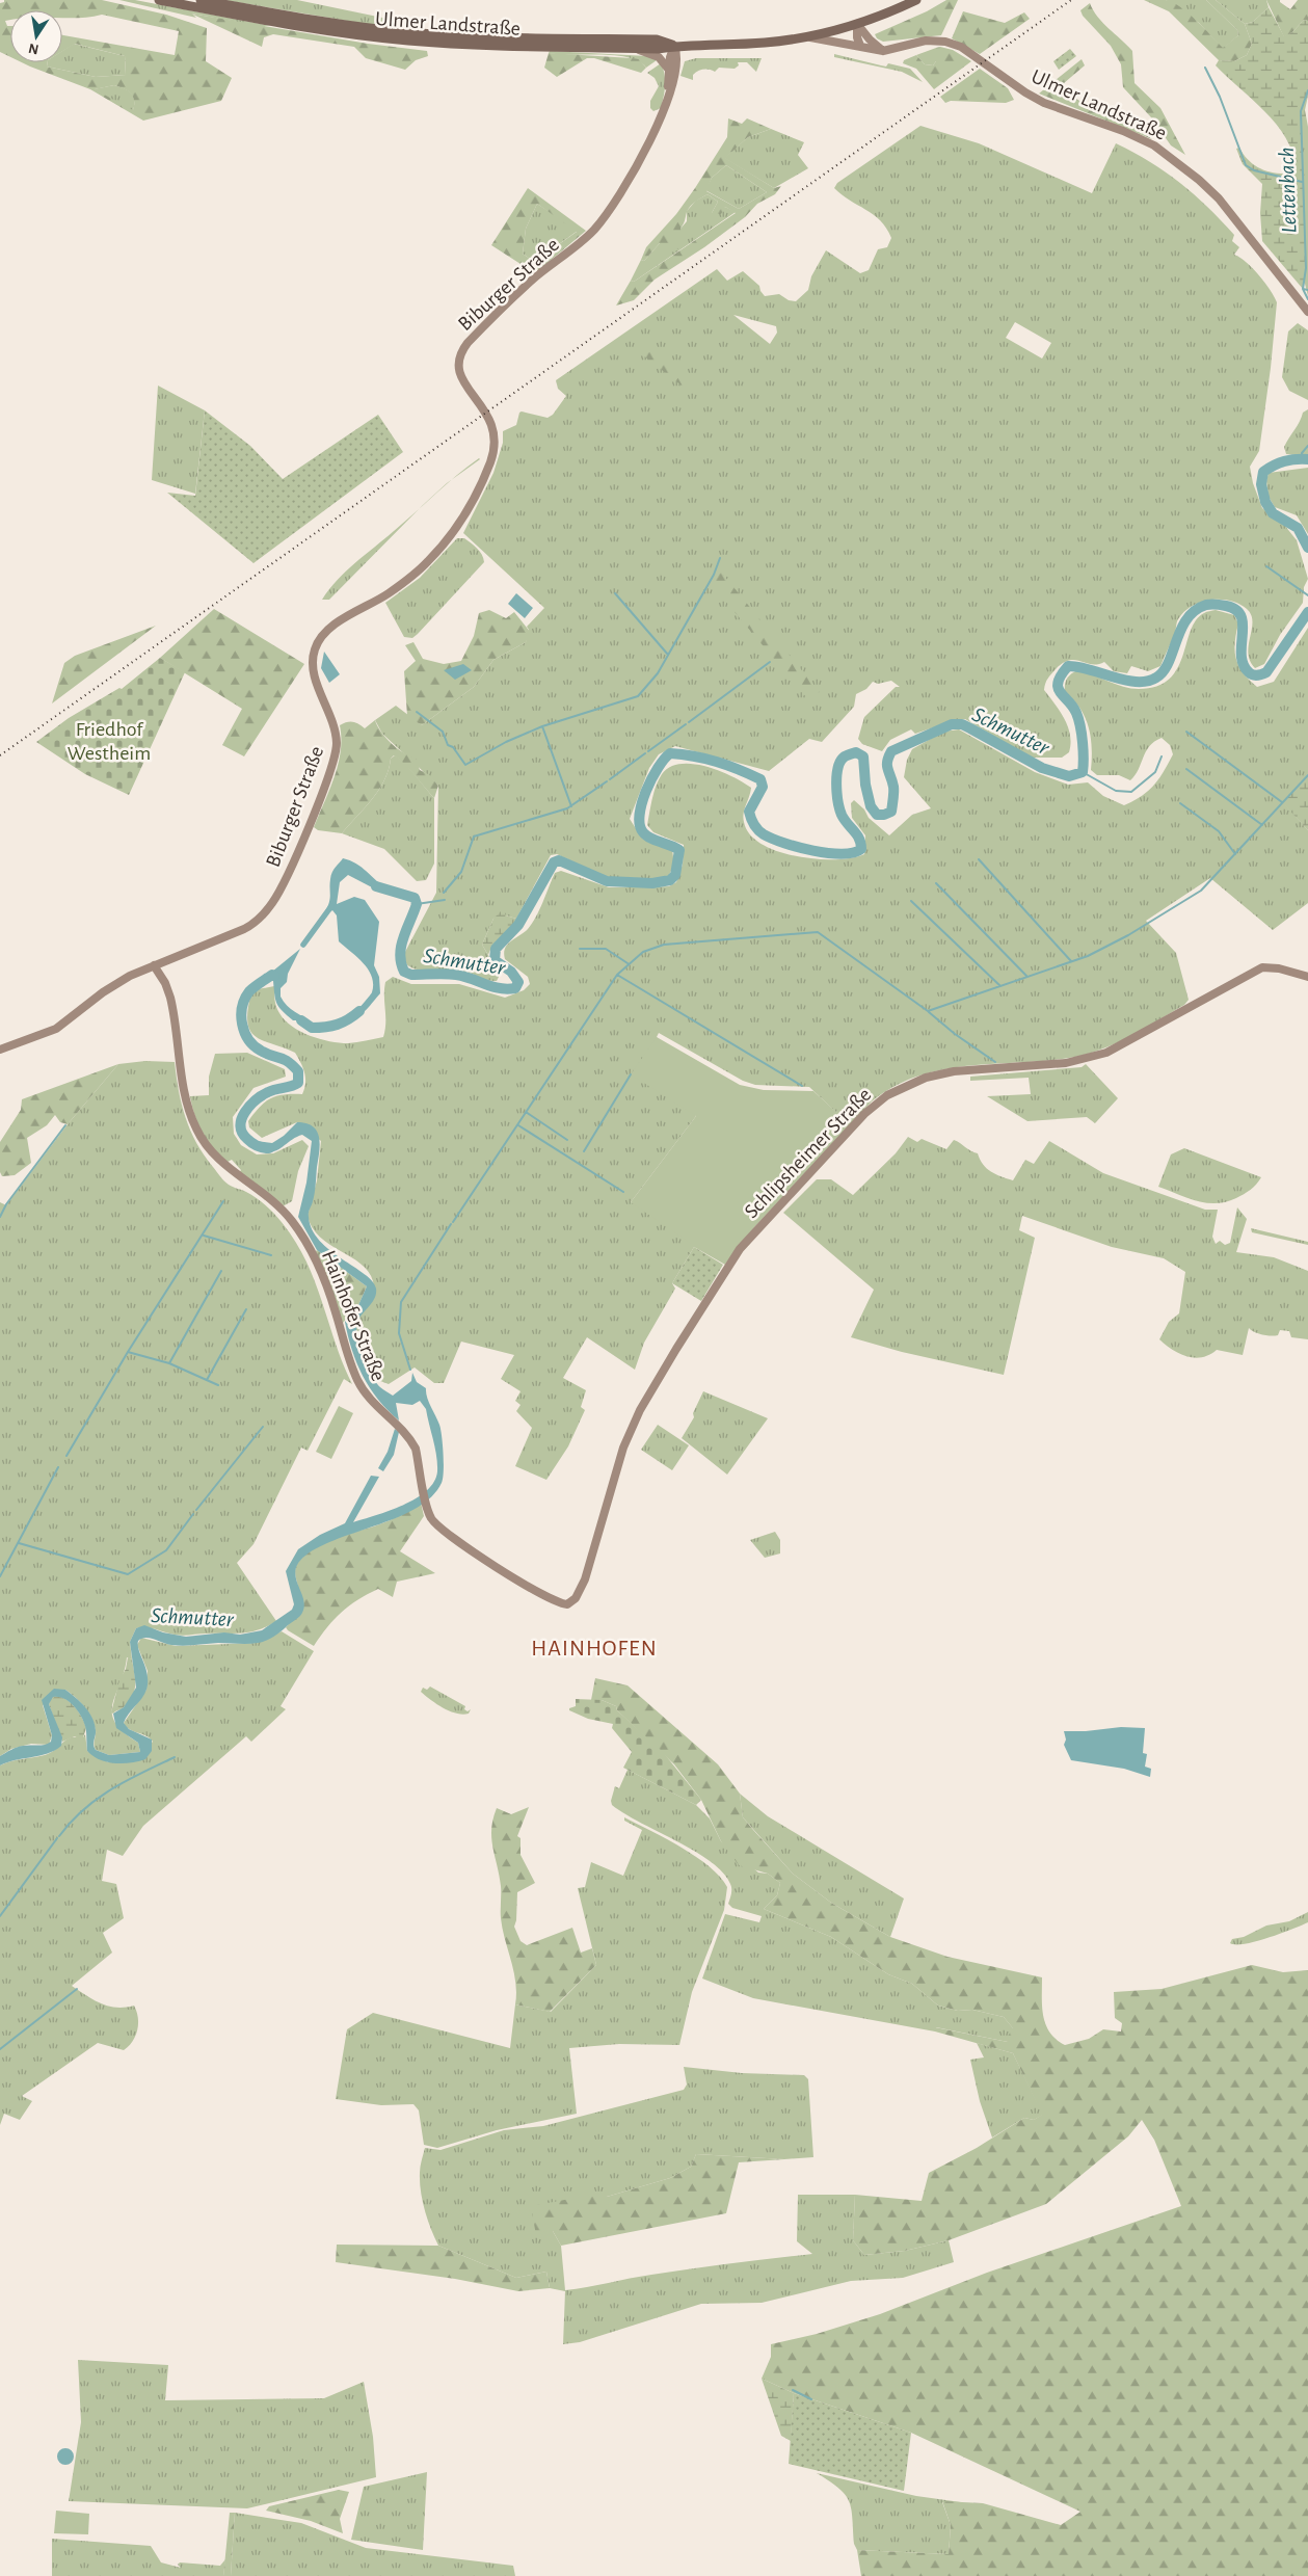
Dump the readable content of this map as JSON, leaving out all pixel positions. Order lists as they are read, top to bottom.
{
  "streets": {
    "main road": ["Ulmer Landstraße"],
    "street": ["Biburger Straße", "Schlipsheimer Straße", "Hainhofer Straße"]
  },
  "crossings": [
    ["Ulmer Landstraße", "Biburger Straße"],
    ["Biburger Straße", "Hainhofer Straße"],
    ["Schlipsheimer Straße", "Hainhofer Straße"]
  ],
  "districts": ["HAINHOFEN"],
  "water": ["Lettenbach", "Schmutter"],
  "parks": ["Friedhof Westheim"],
  "north": "bottom"
}
